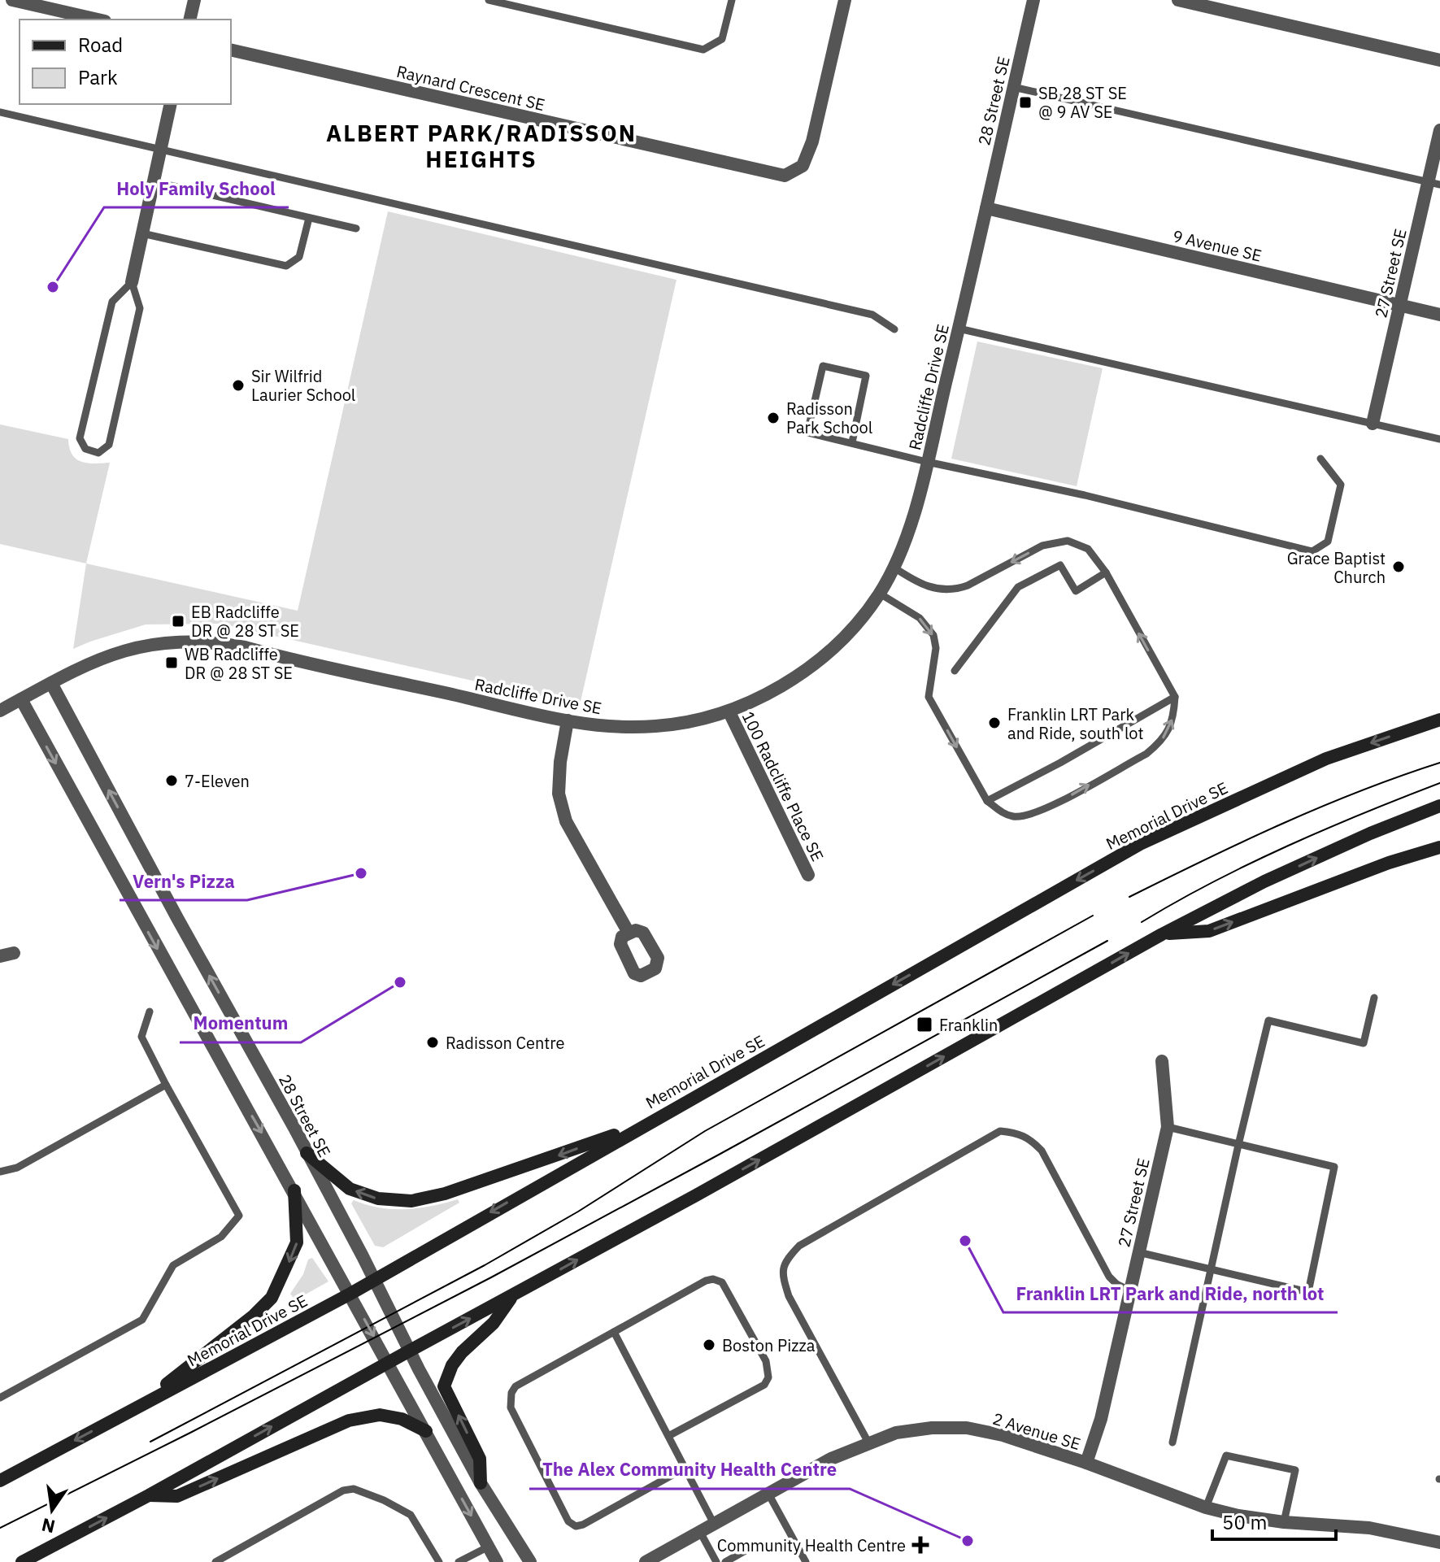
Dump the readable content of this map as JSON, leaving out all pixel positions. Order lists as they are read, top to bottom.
{
  "streets": {
    "main road": ["Memorial Drive SE"],
    "street": [
      "Raynard Crescent SE",
      "28 Street SE",
      "9 Avenue SE",
      "27 Street SE",
      "Radcliffe Drive SE",
      "100 Radcliffe Place SE",
      "2 Avenue SE"
    ]
  },
  "crossings": [
    ["28 Street SE", "9 Avenue SE"],
    ["28 Street SE", "Radcliffe Drive SE"],
    ["28 Street SE", "Memorial Drive SE"],
    ["9 Avenue SE", "27 Street SE"],
    ["9 Avenue SE", "Radcliffe Drive SE"],
    ["27 Street SE", "2 Avenue SE"],
    ["Radcliffe Drive SE", "100 Radcliffe Place SE"]
  ],
  "districts": ["ALBERT PARK/RADISSON HEIGHTS"],
  "places": {
    "transit": [
      "SB 28 ST SE @ 9 AV SE",
      "EB Radcliffe DR @ 28 ST SE",
      "WB Radcliffe DR @ 28 ST SE",
      "Franklin"
    ],
    "other": [
      "Holy Family School",
      "Sir Wilfrid Laurier School",
      "Radisson Park School",
      "Grace Baptist Church",
      "Franklin LRT Park and Ride, south lot",
      "7-Eleven",
      "Vern's Pizza",
      "Momentum",
      "Radisson Centre",
      "Franklin LRT Park and Ride, north lot",
      "Boston Pizza",
      "The Alex Community Health Centre"
    ],
    "health": ["Community Health Centre"]
  },
  "legend": ["Road", "Park"],
  "scale_bar": "50 m",
  "north": "bottom"
}
